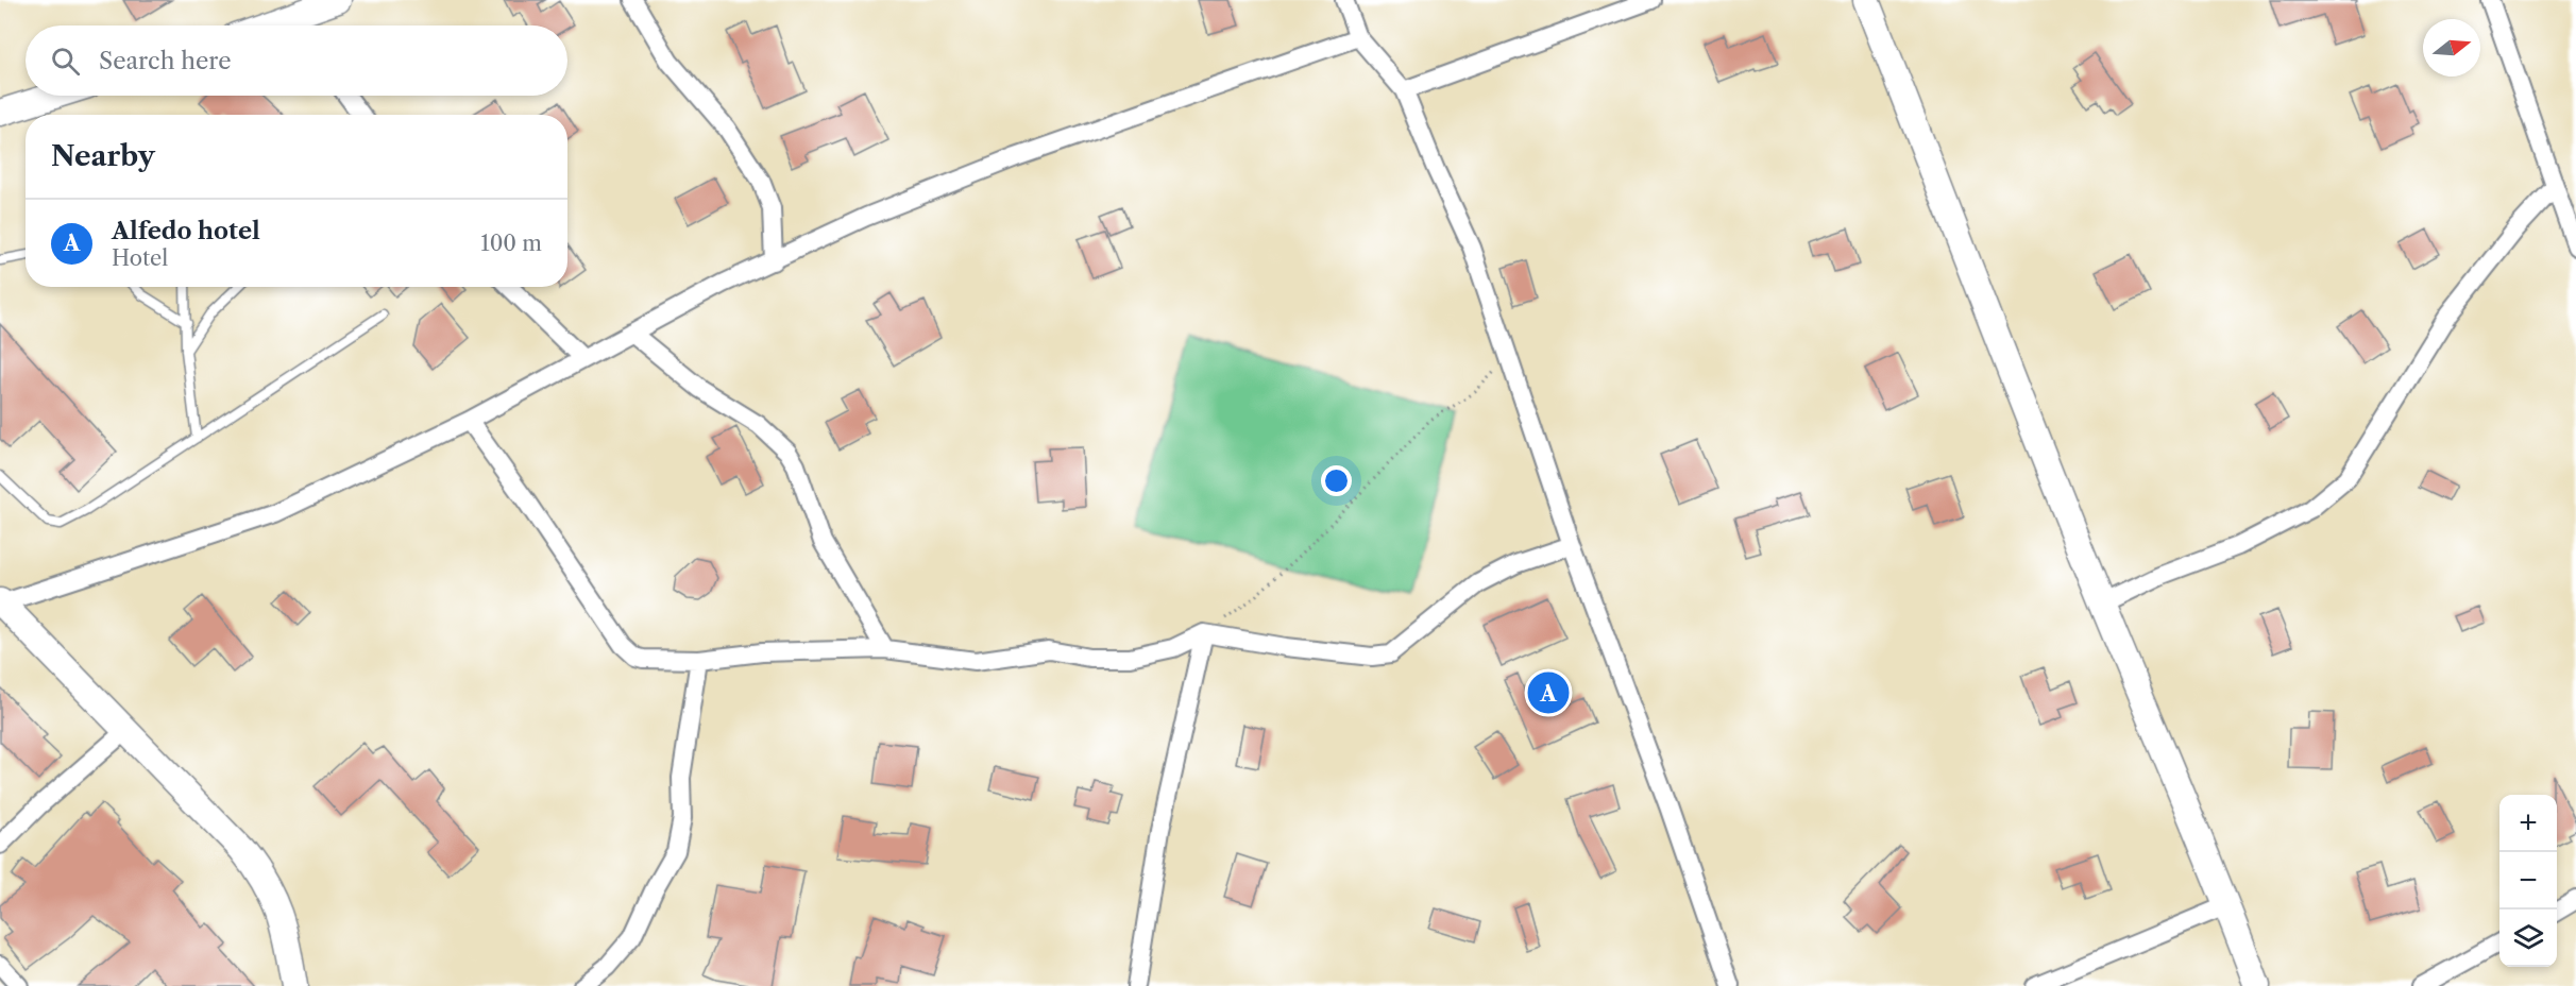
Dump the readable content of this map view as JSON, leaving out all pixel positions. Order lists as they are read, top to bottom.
{
  "north": "right",
  "page": {
    "search": "Search here",
    "heading": "Nearby",
    "list": [
      {
        "mark": "A",
        "name": "Alfedo hotel",
        "note": "Hotel",
        "value": "100 m"
      }
    ],
    "pins": "A",
    "map_buttons": ["+", "−"]
  }
}
